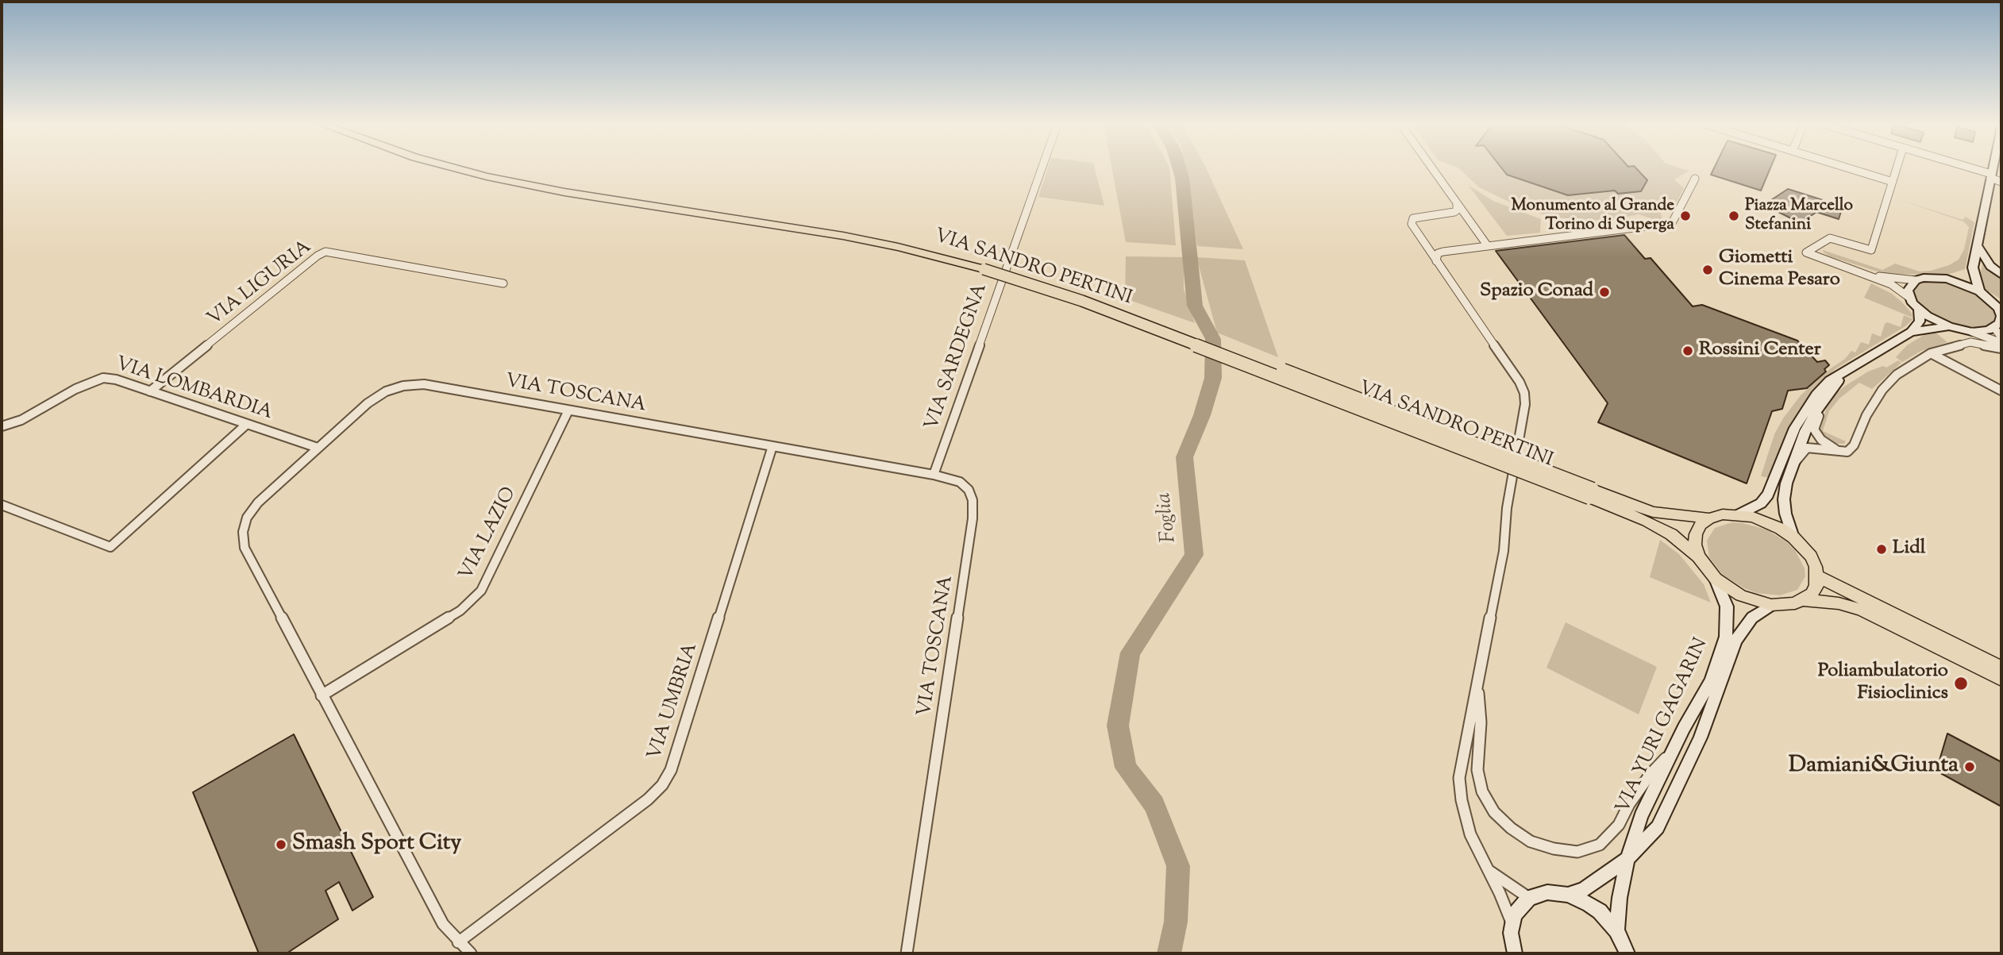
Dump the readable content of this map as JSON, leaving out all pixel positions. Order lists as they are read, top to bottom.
{
  "streets": {
    "main road": ["VIA SANDRO PERTINI", "VIA YURI GAGARIN"],
    "street": [
      "VIA LIGURIA",
      "VIA SARDEGNA",
      "VIA LOMBARDIA",
      "VIA TOSCANA",
      "VIA LAZIO",
      "VIA UMBRIA"
    ]
  },
  "crossings": [
    ["VIA SANDRO PERTINI", "VIA YURI GAGARIN"],
    ["VIA LIGURIA", "VIA LOMBARDIA"],
    ["VIA SARDEGNA", "VIA TOSCANA"],
    ["VIA LOMBARDIA", "VIA TOSCANA"],
    ["VIA TOSCANA", "VIA LAZIO"],
    ["VIA TOSCANA", "VIA UMBRIA"]
  ],
  "water": ["Foglia"],
  "places": [
    "Monumento al Grande Torino di Superga",
    "Piazza Marcello Stefanini",
    "Giometti Cinema Pesaro",
    "Spazio Conad",
    "Rossini Center",
    "Lidl",
    "Poliambulatorio Fisioclinics",
    "Damiani&Giunta",
    "Smash Sport City"
  ]
}
